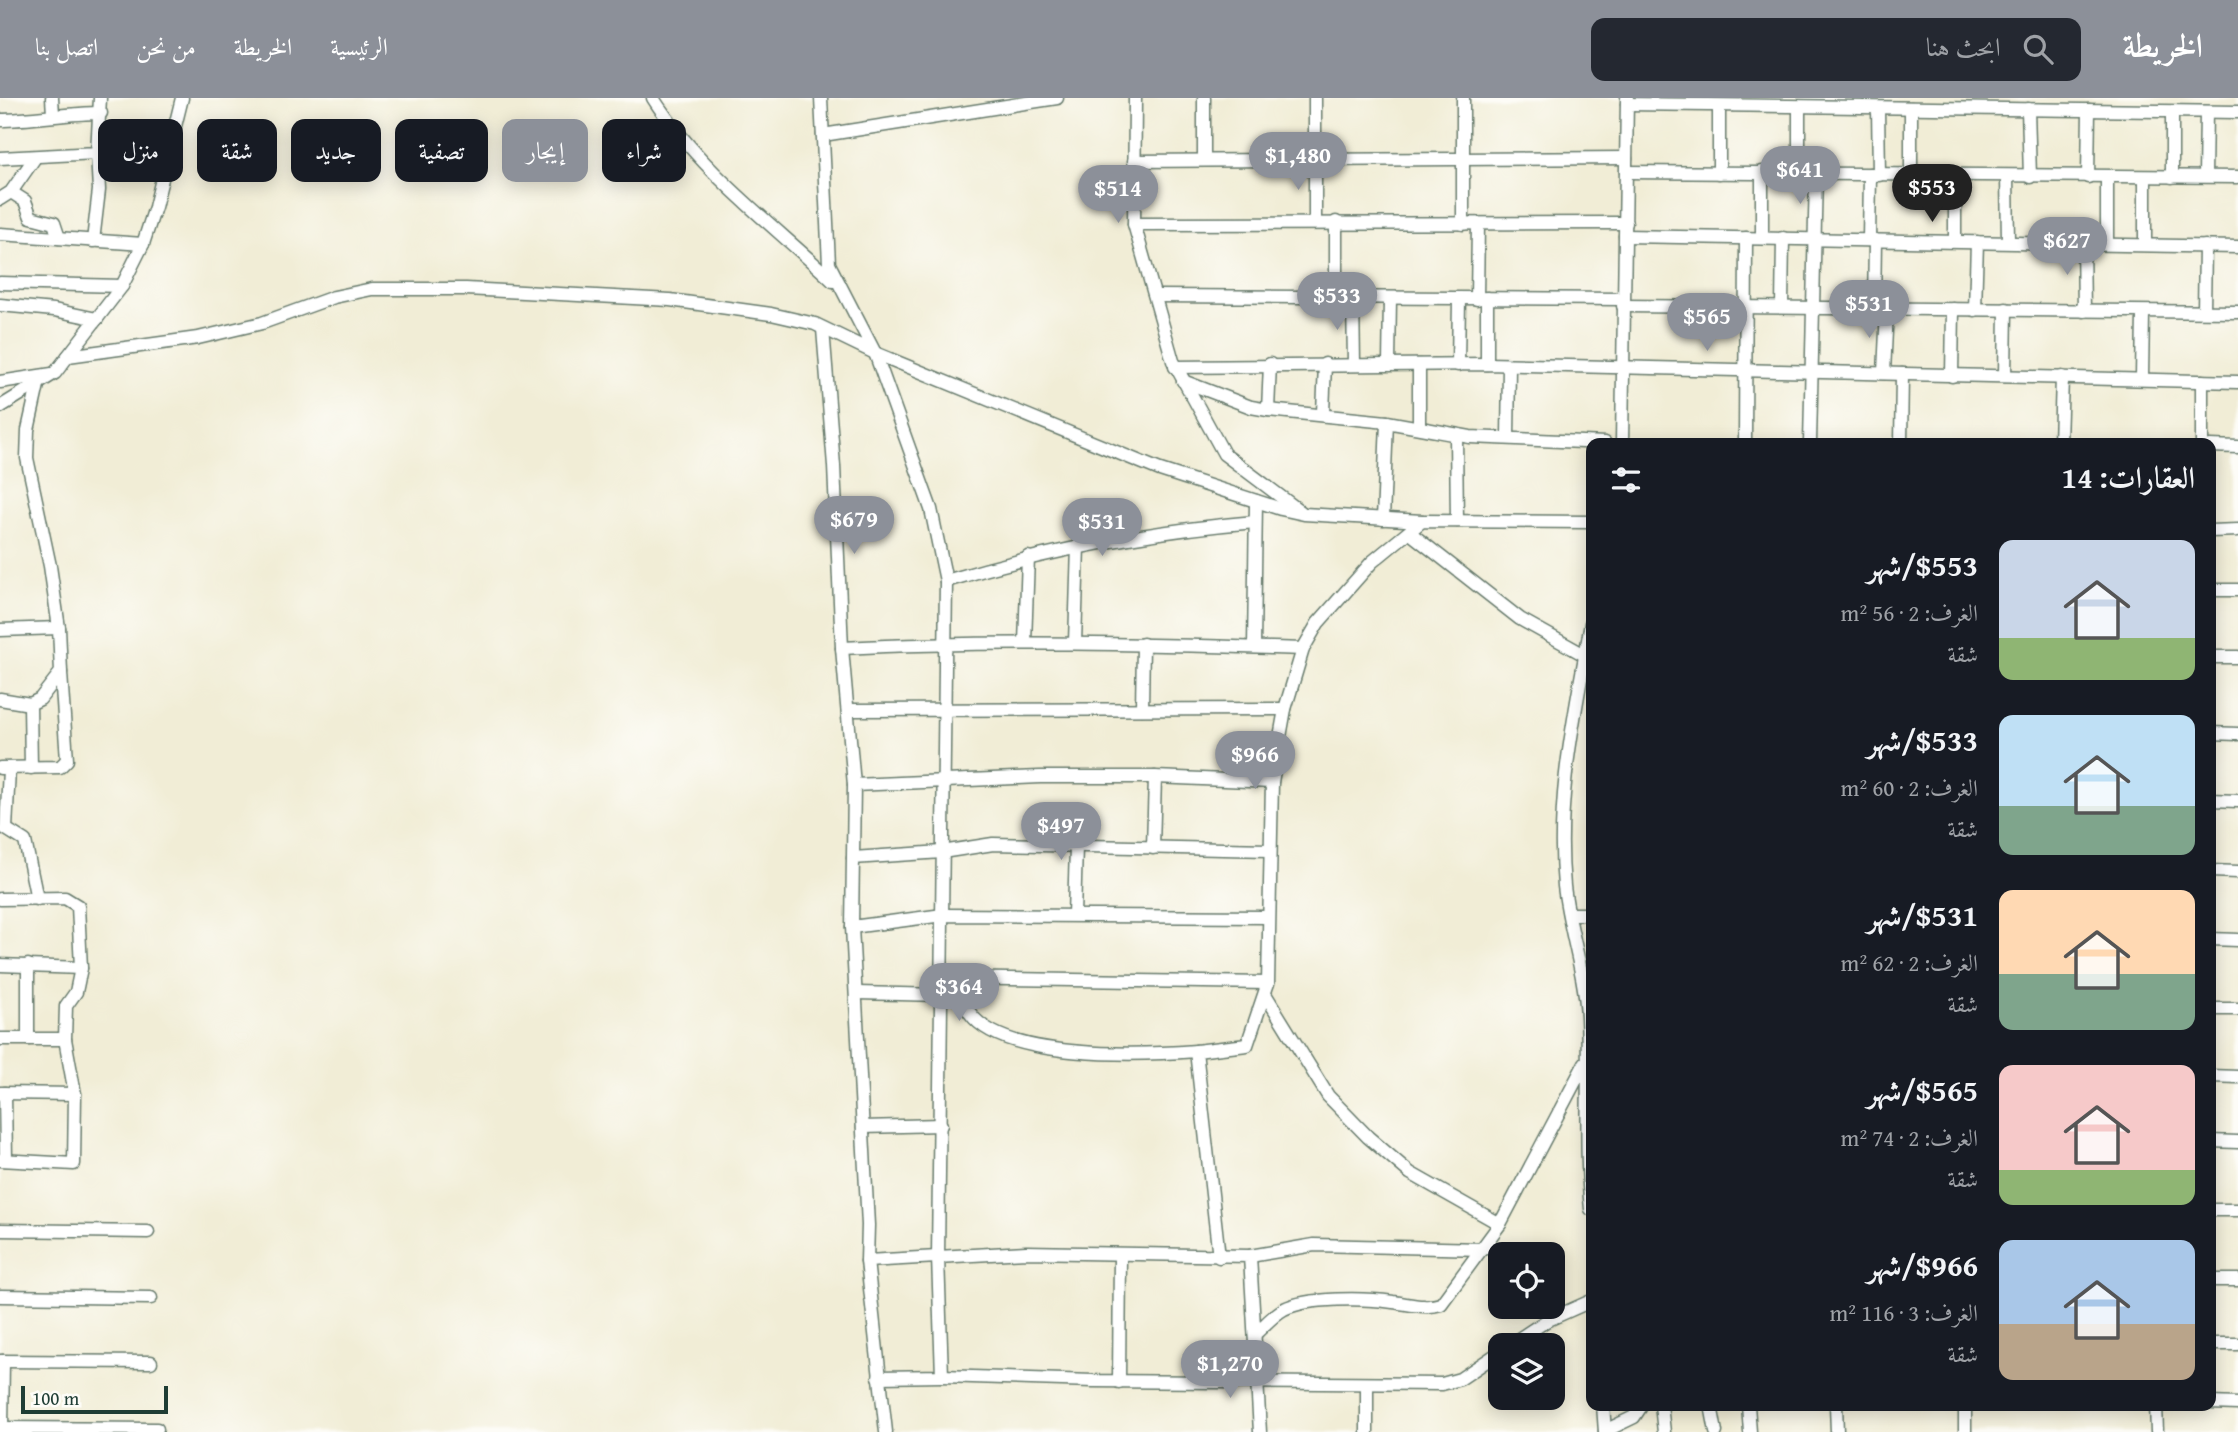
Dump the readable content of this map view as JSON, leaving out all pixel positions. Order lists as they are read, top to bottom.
{
  "scale_bar": "100 m",
  "page": {
    "header": "الخريطة",
    "search": "ابحث هنا",
    "nav": [
      "الرئيسية",
      "الخريطة",
      "من نحن",
      "اتصل بنا"
    ],
    "chip": [
      "شراء",
      "إيجار",
      "تصفية",
      "جديد",
      "شقة",
      "منزل"
    ],
    "price": [
      "$1,480",
      "$641",
      "$553",
      "$514",
      "$627",
      "$533",
      "$531",
      "$565",
      "$679",
      "$531",
      "$966",
      "$497",
      "$364",
      "$1,270"
    ],
    "heading": "العقارات: 14",
    "list": [
      {
        "name": "$553/شهر",
        "note": "الغرف: 2 · 56 m² · شقة"
      },
      {
        "name": "$533/شهر",
        "note": "الغرف: 2 · 60 m² · شقة"
      },
      {
        "name": "$531/شهر",
        "note": "الغرف: 2 · 62 m² · شقة"
      },
      {
        "name": "$565/شهر",
        "note": "الغرف: 2 · 74 m² · شقة"
      },
      {
        "name": "$966/شهر",
        "note": "الغرف: 3 · 116 m² · شقة"
      }
    ],
    "scale": "100 m"
  }
}
